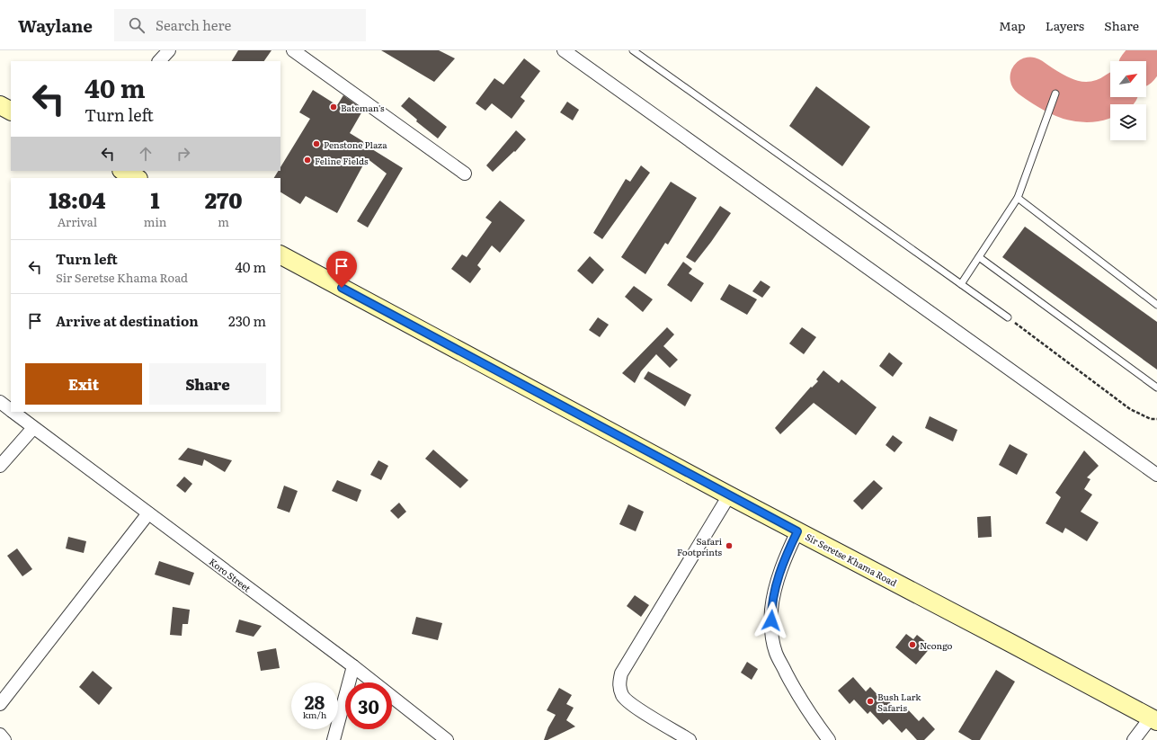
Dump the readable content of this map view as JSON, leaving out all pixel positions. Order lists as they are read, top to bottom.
{
  "streets": {
    "main road": ["Sir Seretse Khama Road"],
    "street": ["Koro Street"]
  },
  "places": [
    "Bateman's",
    "Penstone Plaza",
    "Feline Fields",
    "Safari Footprints",
    "Ncongo",
    "Bush Lark Safaris"
  ],
  "north": "top right",
  "page": {
    "header": "Waylane",
    "search": "Search here",
    "nav": ["Map", "Layers", "Share"],
    "turn": ["40 m", "Turn left"],
    "eta": [
      "18:04",
      "Arrival",
      "1",
      "min",
      "270",
      "m"
    ],
    "list": [
      {
        "name": "Turn left",
        "note": "Sir Seretse Khama Road",
        "value": "40 m"
      },
      {
        "name": "Arrive at destination",
        "value": "230 m"
      }
    ],
    "buttons": ["Exit", "Share"],
    "speed": "28 km/h",
    "limit": "30"
  }
}
